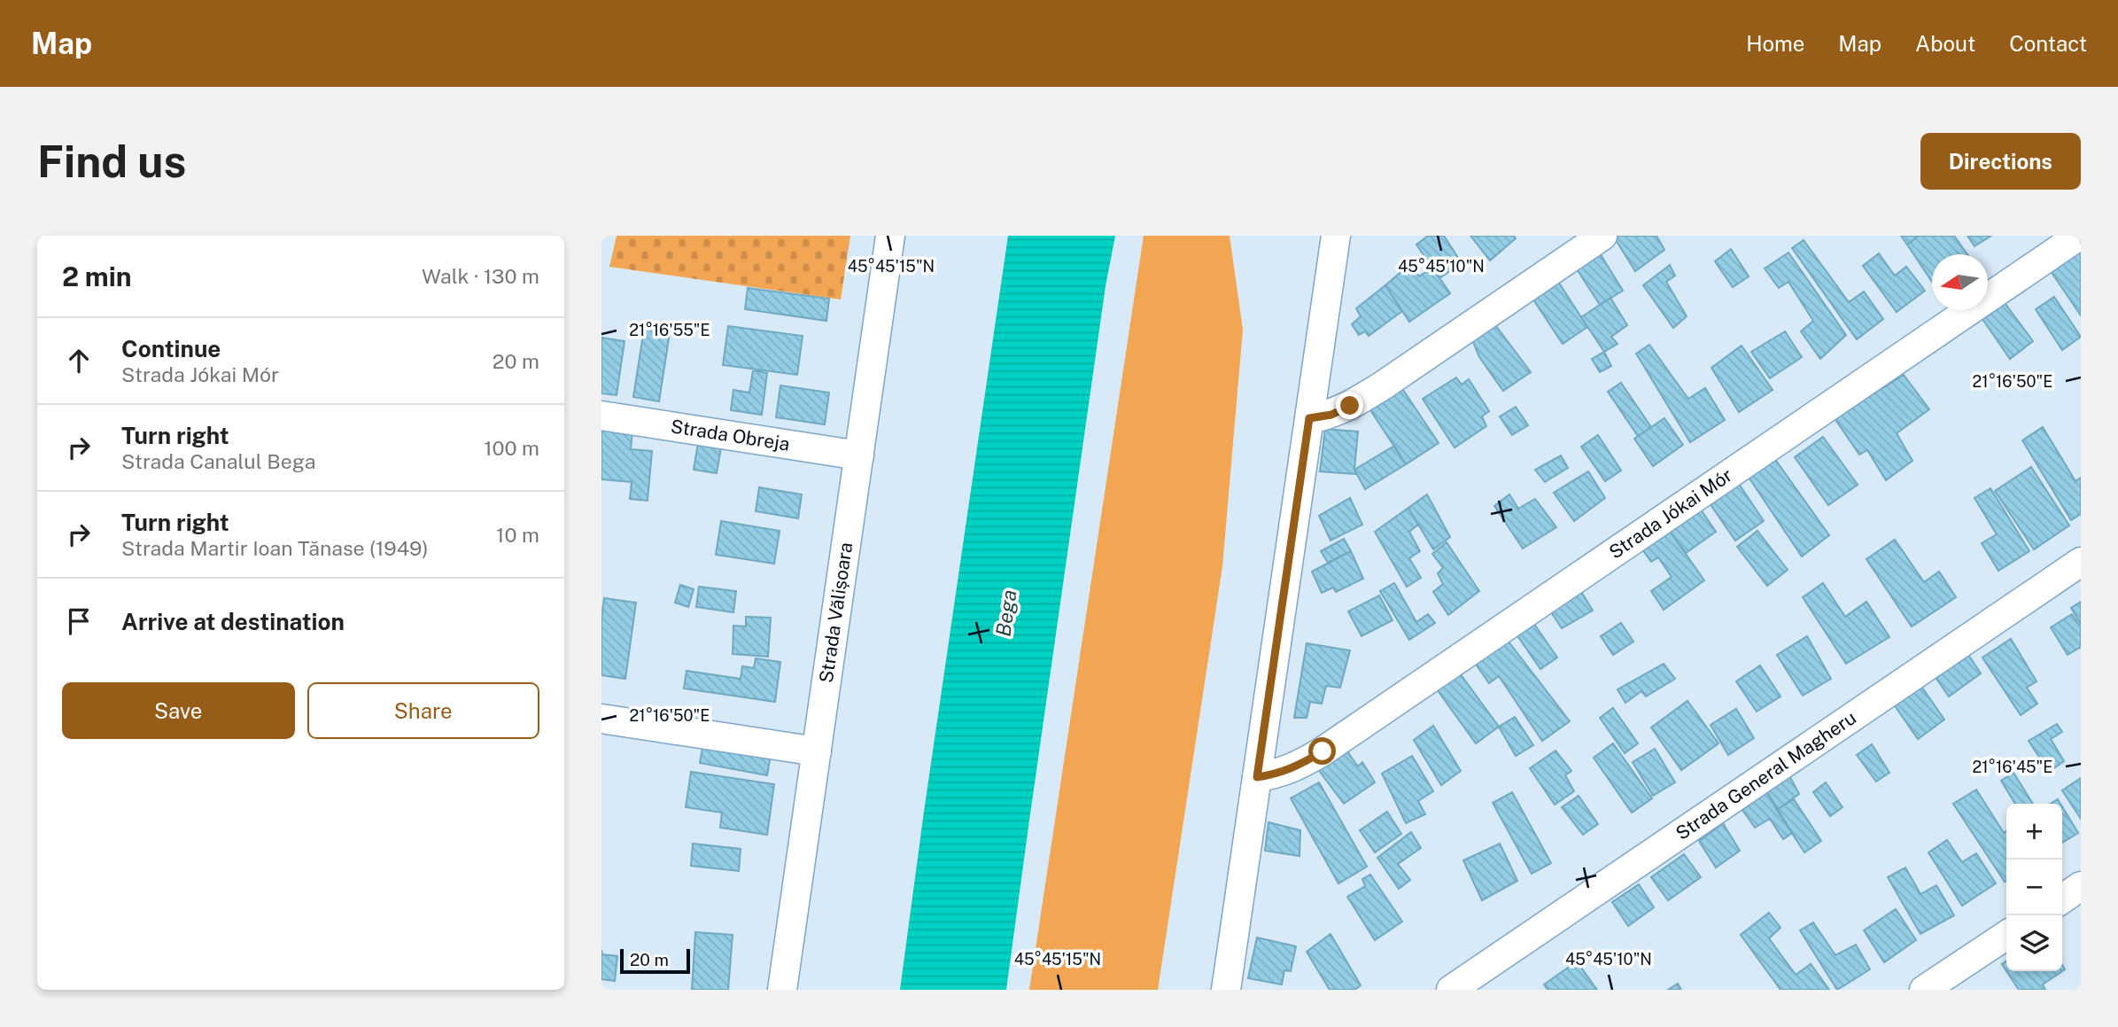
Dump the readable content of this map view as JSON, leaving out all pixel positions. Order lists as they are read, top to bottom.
{
  "streets": {
    "street": [
      "Strada Obreja",
      "Strada Jókai Mór",
      "Strada Vălișoara",
      "Strada General Magheru"
    ]
  },
  "crossings": [
    ["Strada Obreja", "Strada Vălișoara"]
  ],
  "water": ["Bega"],
  "scale_bar": "20 m",
  "north": "left",
  "page": {
    "header": "Map",
    "nav": [
      "Home",
      "Map",
      "About",
      "Contact"
    ],
    "buttons": [
      "Directions",
      ["Save", "Share"]
    ],
    "title": "Find us",
    "heading": ["2 min", "Walk · 130 m"],
    "list": [
      ["Continue", "Strada Jókai Mór", "20 m"],
      ["Turn right", "Strada Canalul Bega", "100 m"],
      ["Turn right", "Strada Martir Ioan Tănase (1949)", "10 m"],
      "Arrive at destination"
    ],
    "map_buttons": ["+", "−"],
    "scale": "20 m"
  },
  "coordinates": [
    "45°45'15\"N",
    "45°45'10\"N",
    "21°16'55\"E",
    "21°16'50\"E",
    "21°16'45\"E"
  ]
}
